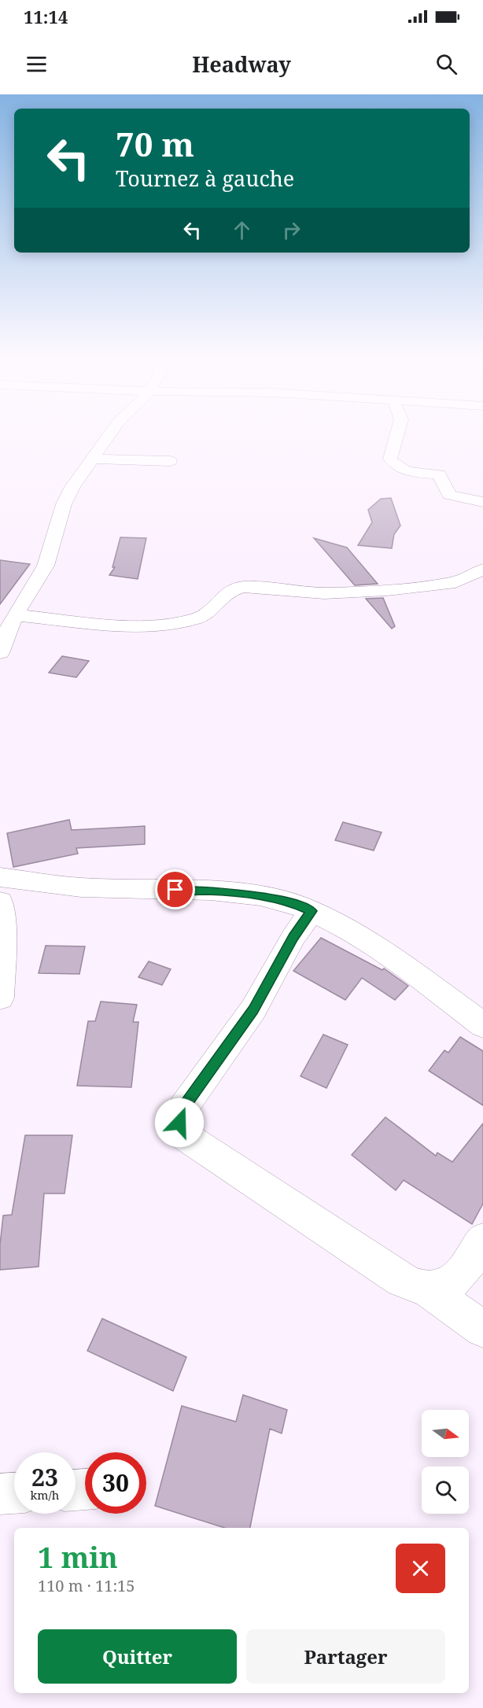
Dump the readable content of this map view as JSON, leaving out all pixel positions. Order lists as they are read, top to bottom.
{
  "north": "right",
  "page": {
    "status": "11:14",
    "header": "Headway",
    "turn": ["70 m", "Tournez à gauche"],
    "speed": "23 km/h",
    "limit": "30",
    "heading": ["1 min", "110 m · 11:15"],
    "buttons": ["Quitter", "Partager"]
  }
}
